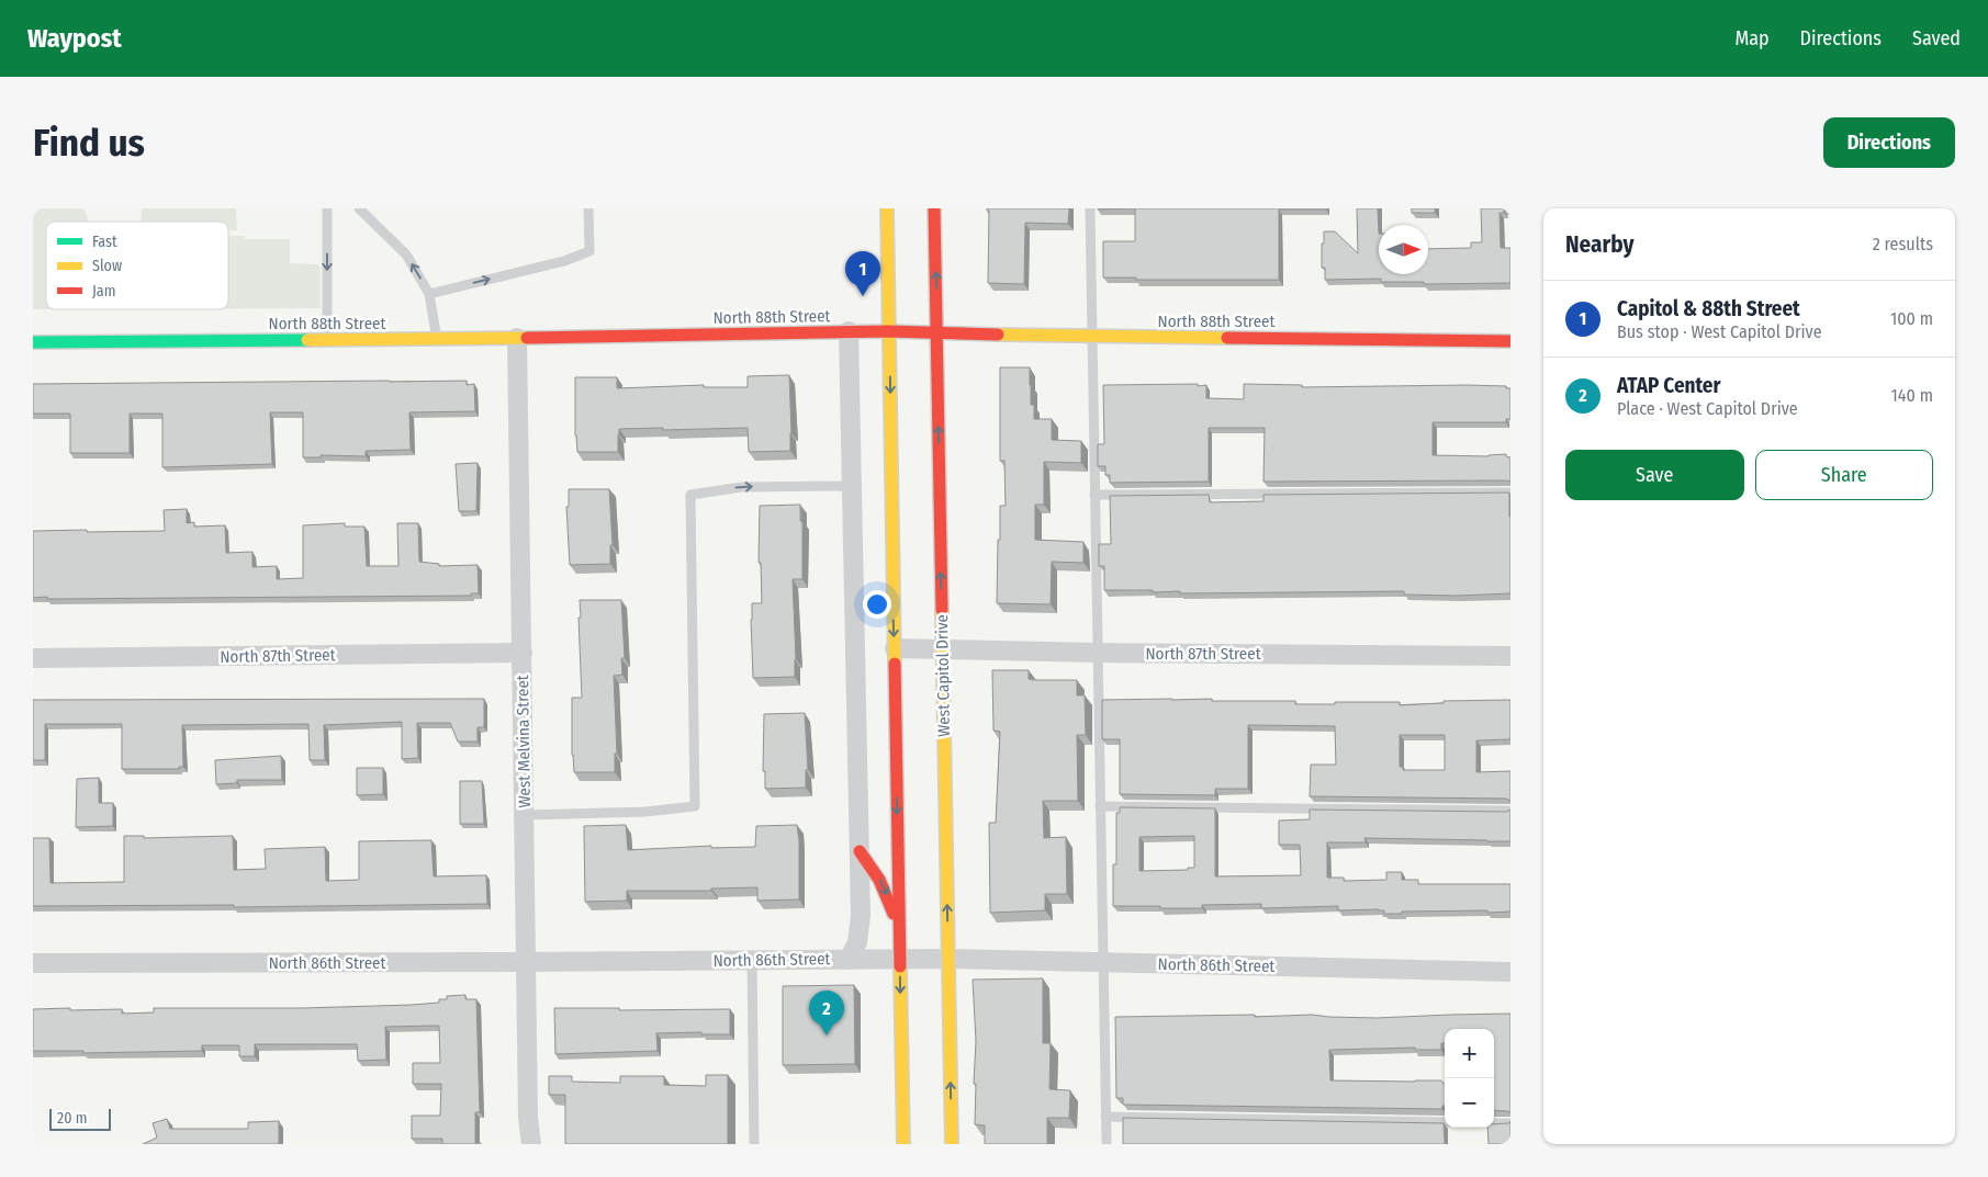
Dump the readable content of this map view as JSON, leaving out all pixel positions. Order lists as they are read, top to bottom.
{
  "streets": {
    "main road": ["North 88th Street", "West Capitol Drive"],
    "street": ["North 87th Street", "West Melvina Street", "North 86th Street"]
  },
  "crossings": [
    ["North 88th Street", "West Capitol Drive"],
    ["North 88th Street", "West Melvina Street"],
    ["North 87th Street", "West Capitol Drive"],
    ["North 87th Street", "West Melvina Street"],
    ["West Capitol Drive", "North 86th Street"],
    ["West Melvina Street", "North 86th Street"]
  ],
  "legend": ["Fast", "Slow", "Jam"],
  "scale_bar": "20 m",
  "north": "right",
  "page": {
    "header": "Waypost",
    "nav": ["Map", "Directions", "Saved"],
    "buttons": [
      "Directions",
      ["Save", "Share"]
    ],
    "title": "Find us",
    "heading": ["Nearby", "2 results"],
    "pins": ["1", "2"],
    "list": [
      {
        "mark": "1",
        "name": "Capitol & 88th Street",
        "note": "Bus stop · West Capitol Drive",
        "value": "100 m"
      },
      {
        "mark": "2",
        "name": "ATAP Center",
        "note": "Place · West Capitol Drive",
        "value": "140 m"
      }
    ],
    "map_buttons": ["+", "−"],
    "scale": "20 m"
  }
}
